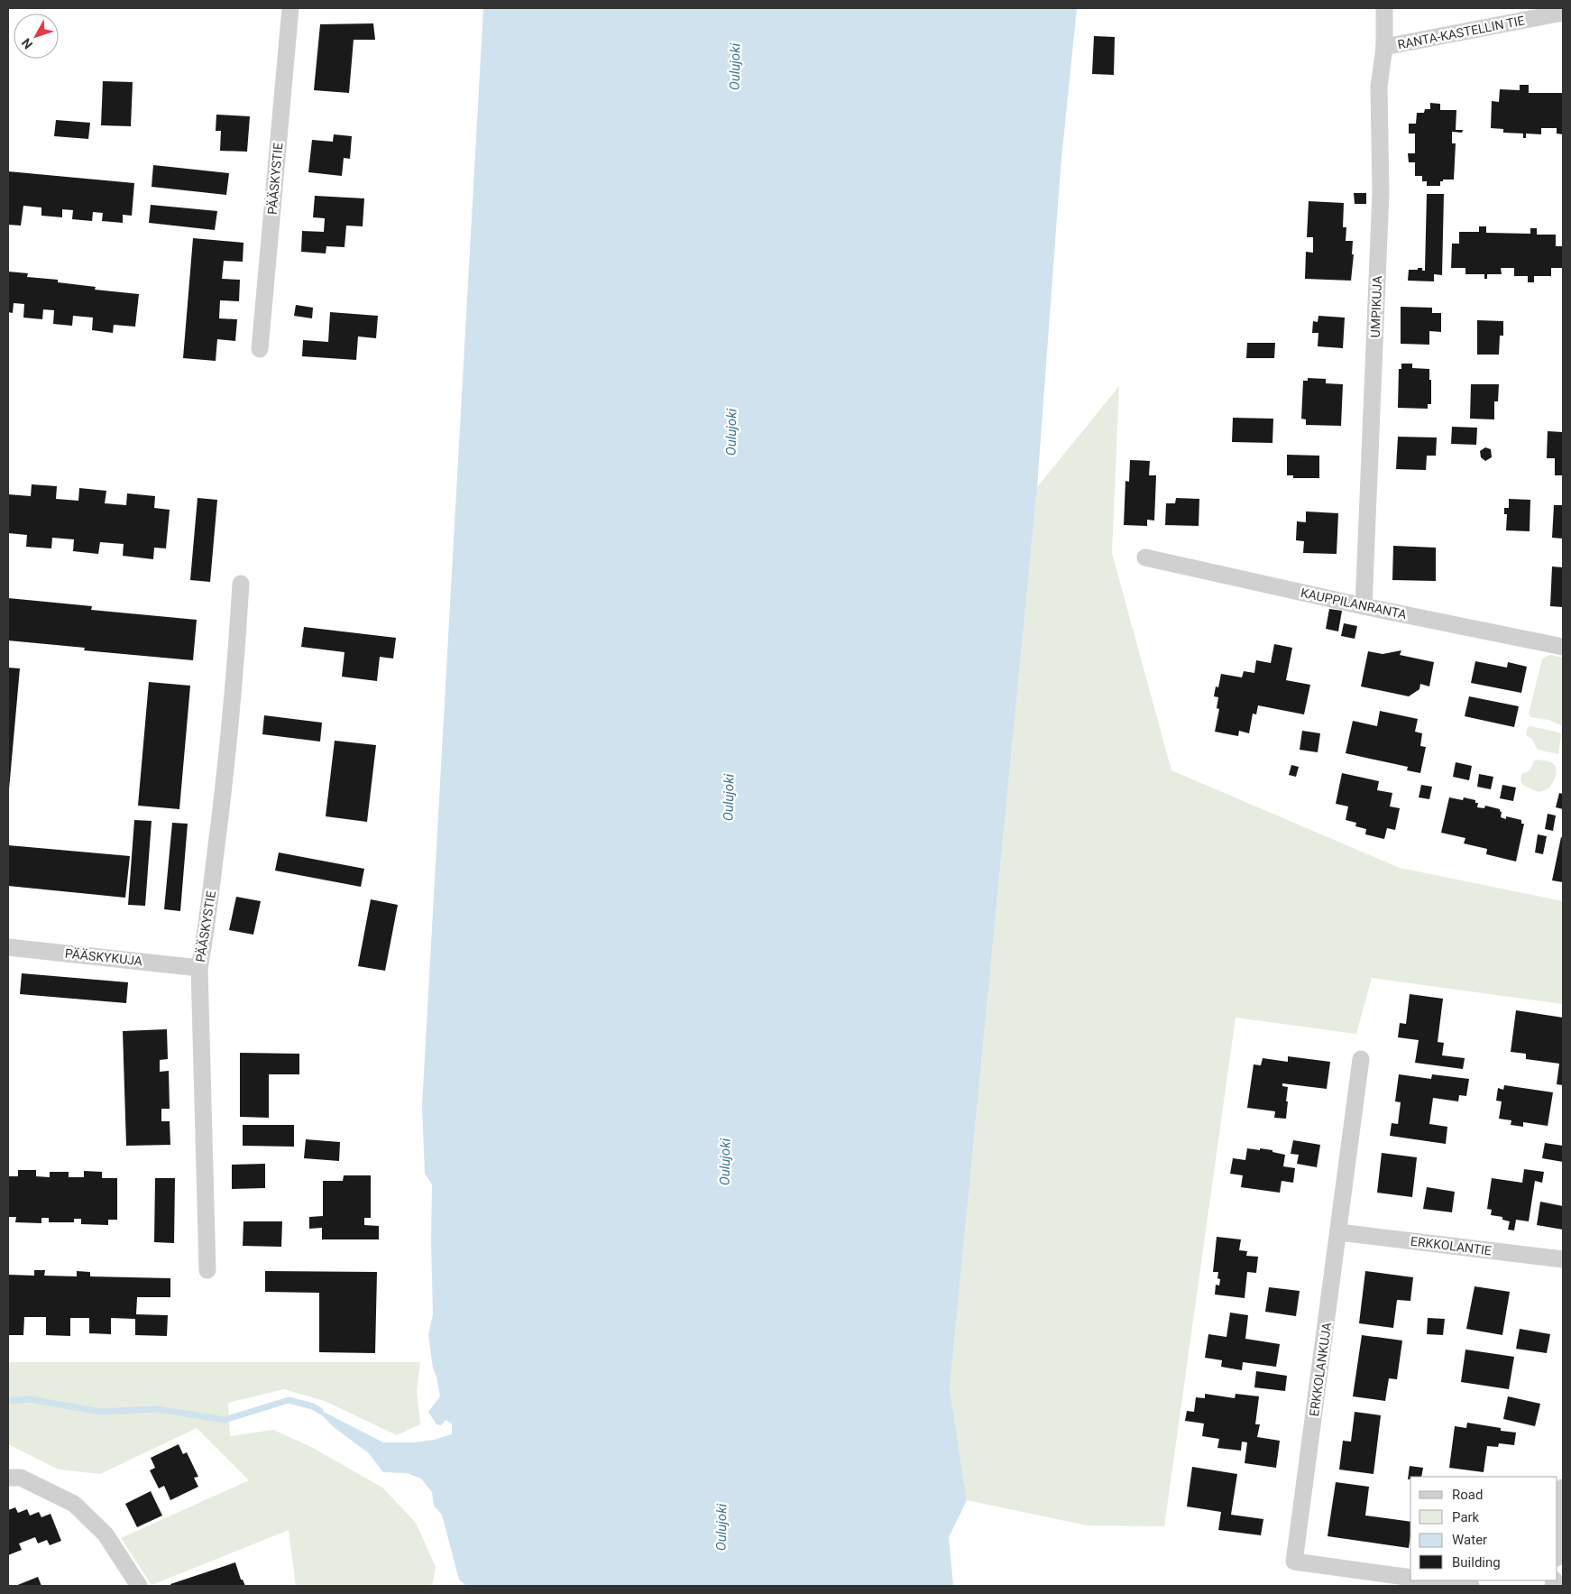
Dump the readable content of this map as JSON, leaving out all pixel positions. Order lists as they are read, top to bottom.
{
  "streets": {
    "street": [
      "RANTA-KASTELLIN TIE",
      "PÄÄSKYSTIE",
      "UMPIKUJA",
      "KAUPPILANRANTA",
      "PÄÄSKYKUJA",
      "ERKKOLANTIE",
      "ERKKOLANKUJA"
    ]
  },
  "crossings": [
    ["RANTA-KASTELLIN TIE", "UMPIKUJA"],
    ["PÄÄSKYSTIE", "PÄÄSKYKUJA"],
    ["UMPIKUJA", "KAUPPILANRANTA"],
    ["ERKKOLANTIE", "ERKKOLANKUJA"]
  ],
  "water": ["Oulujoki"],
  "legend": [
    "Road",
    "Park",
    "Water",
    "Building"
  ],
  "north": "bottom left"
}
